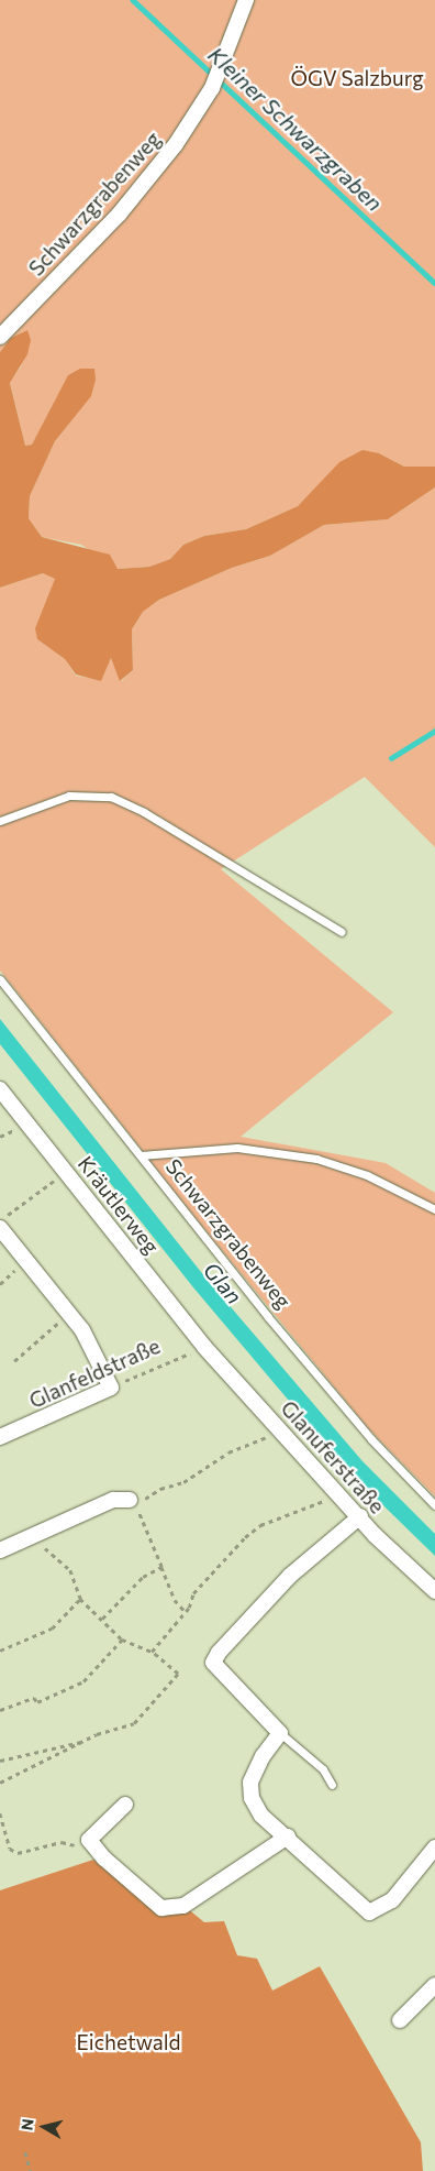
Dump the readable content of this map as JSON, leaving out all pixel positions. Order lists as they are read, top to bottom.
{
  "streets": {
    "street": [
      "Schwarzgrabenweg",
      "Kräutlerweg",
      "Glanfeldstraße",
      "Glanuferstraße"
    ]
  },
  "crossings": [
    ["Kräutlerweg", "Glanfeldstraße"],
    ["Kräutlerweg", "Glanuferstraße"],
    ["Glanfeldstraße", "Glanuferstraße"]
  ],
  "water": ["Kleiner Schwarzgraben", "Glan"],
  "parks": ["ÖGV Salzburg", "Eichetwald"],
  "north": "left"
}
